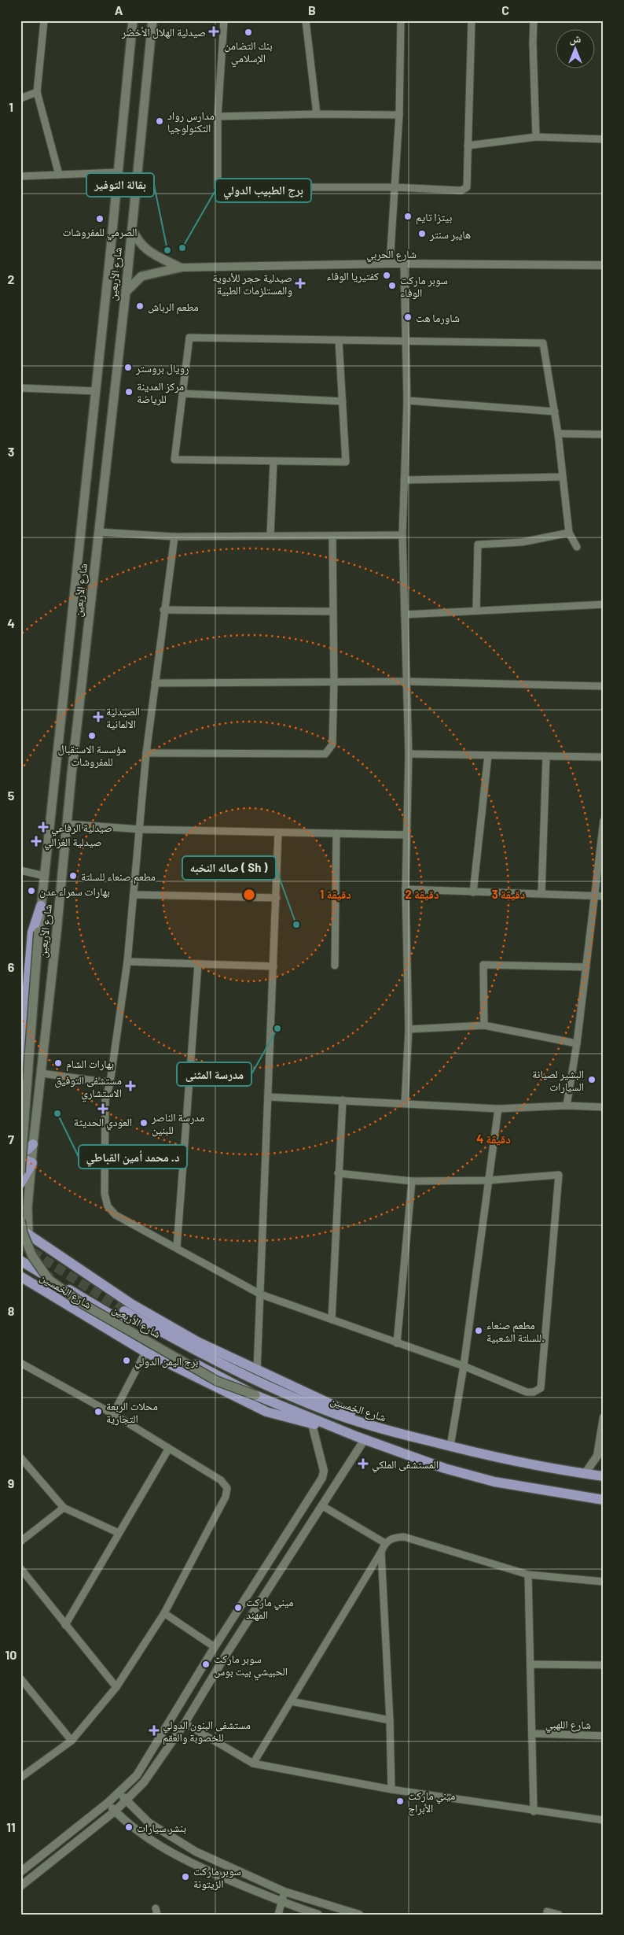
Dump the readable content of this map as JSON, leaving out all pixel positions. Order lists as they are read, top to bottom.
{
  "streets": {
    "main road": ["شارع الأربعين", "شارع الخمسين"],
    "street": ["شارع الحربي", "شارع اللهبي"]
  },
  "crossings": [
    ["شارع الأربعين", "شارع الخمسين"]
  ],
  "places": {
    "health": [
      "صيدلية الهلال الأخضر",
      "صيدلية حجر للأدوية والمستلزمات الطبية",
      "الصيدلية الالمانية",
      "صيدلية الرفاعي",
      "صيدلية الغزالي",
      "مستشفى التوفيق الاستشاري",
      "العودي الحديثة",
      "المستشفى الملكي",
      "مستشفى البنون الدولي للخصوبة والعقم"
    ],
    "other": [
      "بنك التضامن الإسلامي",
      "مدارس رواد التكنولوجيا",
      "بيتزا تايم",
      "الصرمي للمفروشات",
      "هايبر سنتر",
      "برج الطبيب الدولي",
      "بقالة التوفير",
      "كفتيريا الوفاء",
      "سوبر ماركت الوفاء",
      "مطعم الرباش",
      "شاورما هت",
      "رويال بروستر",
      "مركز المدينة للرياضة",
      "مؤسسة الاستقبال للمفروشات",
      "مطعم صنعاء للسلتة",
      "بهارات سمراء عدن",
      "صاله النخبه ( Sh )",
      "مدرسة المثنى",
      "بهارات الشام",
      "البشير لصيانة السيارات",
      "د. محمد أمين القباطي",
      "مدرسة الناصر للبنين",
      "مطعم صنعاء للسلتة الشعبية.",
      "برج اليمن الدولي",
      "محلات الربعة التجارية",
      "ميني ماركت المهند",
      "سوبر ماركت الحبيشي بيت بوس",
      "ميني ماركت الأبراج",
      "بنشر سيارات",
      "سوبر ماركت الزيتونة"
    ]
  },
  "north": "top",
  "grid": {
    "columns": ["A", "B", "C"],
    "rows": [
      "1",
      "2",
      "3",
      "4",
      "5",
      "6",
      "7",
      "8",
      "9",
      "10",
      "11"
    ]
  },
  "rings": [
    "1 دقيقة",
    "2 دقيقة",
    "3 دقيقة",
    "4 دقيقة"
  ]
}
